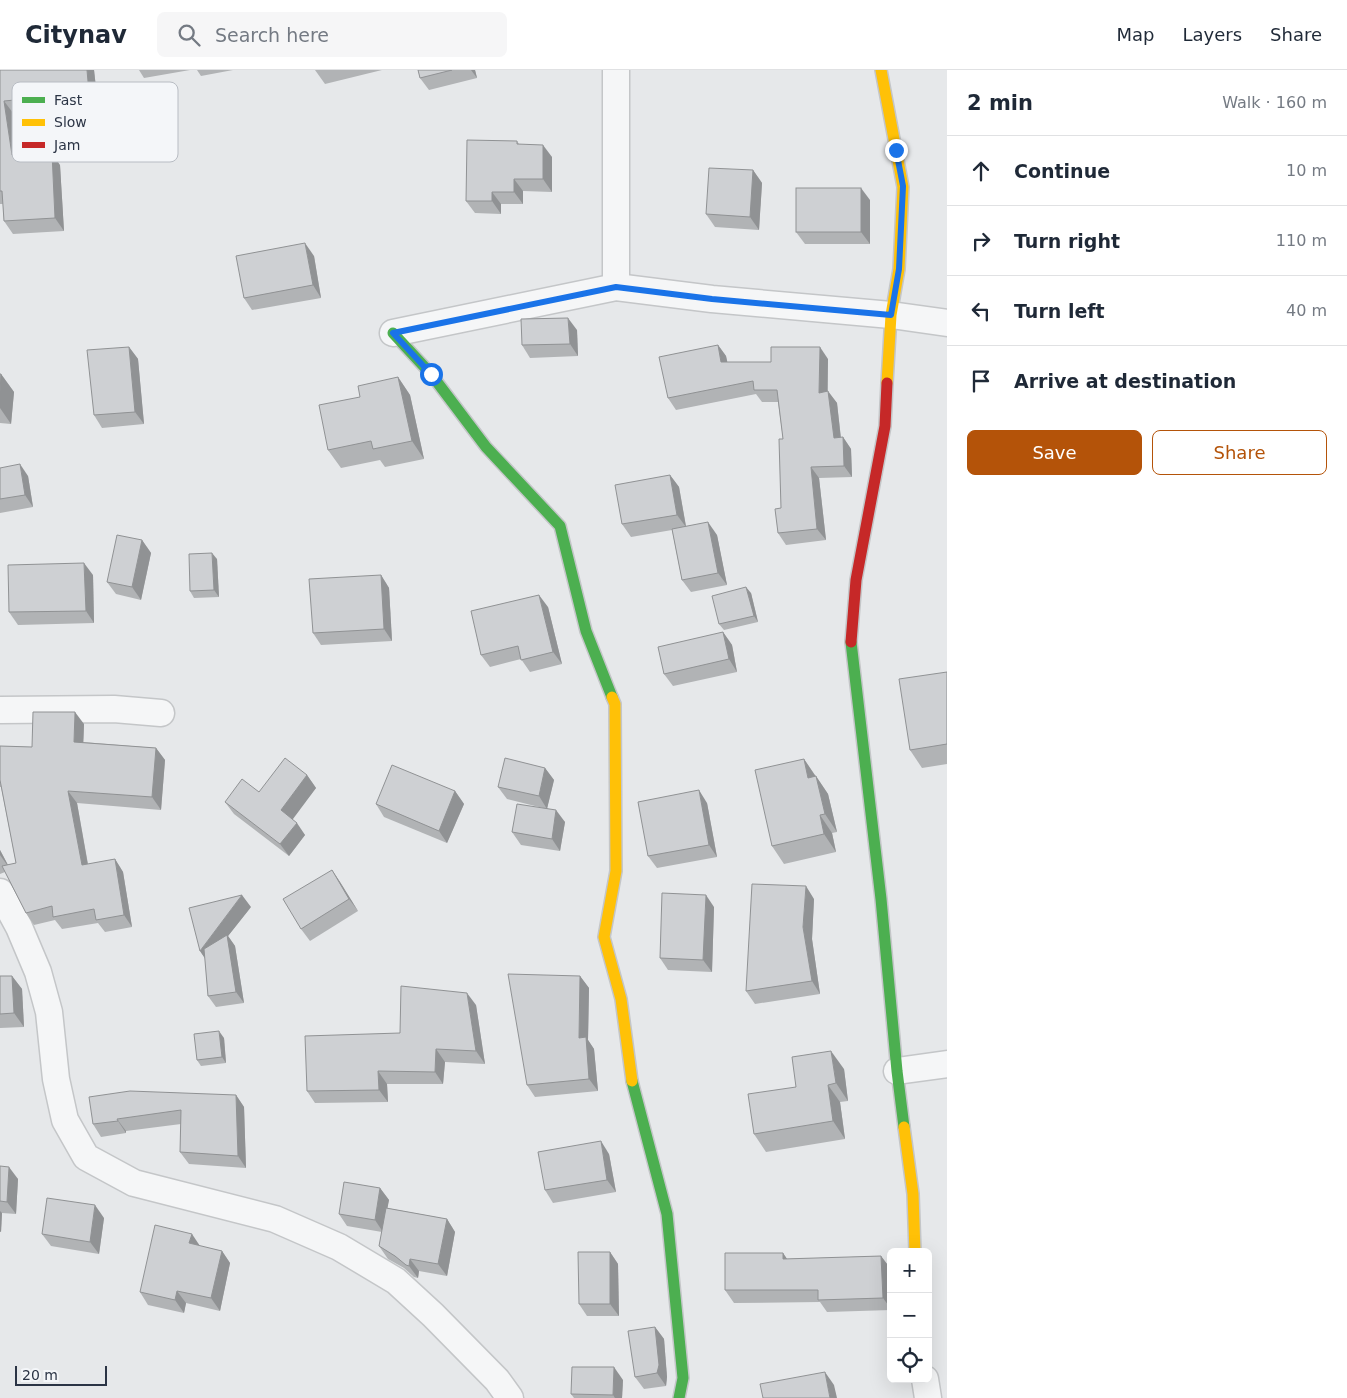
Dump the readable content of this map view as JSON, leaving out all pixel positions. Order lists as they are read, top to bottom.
{
  "legend": ["Fast", "Slow", "Jam"],
  "scale_bar": "20 m",
  "page": {
    "header": "Citynav",
    "search": "Search here",
    "nav": ["Map", "Layers", "Share"],
    "heading": ["2 min", "Walk · 160 m"],
    "list": [
      ["Continue", "10 m"],
      ["Turn right", "110 m"],
      ["Turn left", "40 m"],
      "Arrive at destination"
    ],
    "buttons": ["Save", "Share"],
    "map_buttons": ["+", "−"],
    "scale": "20 m"
  }
}
